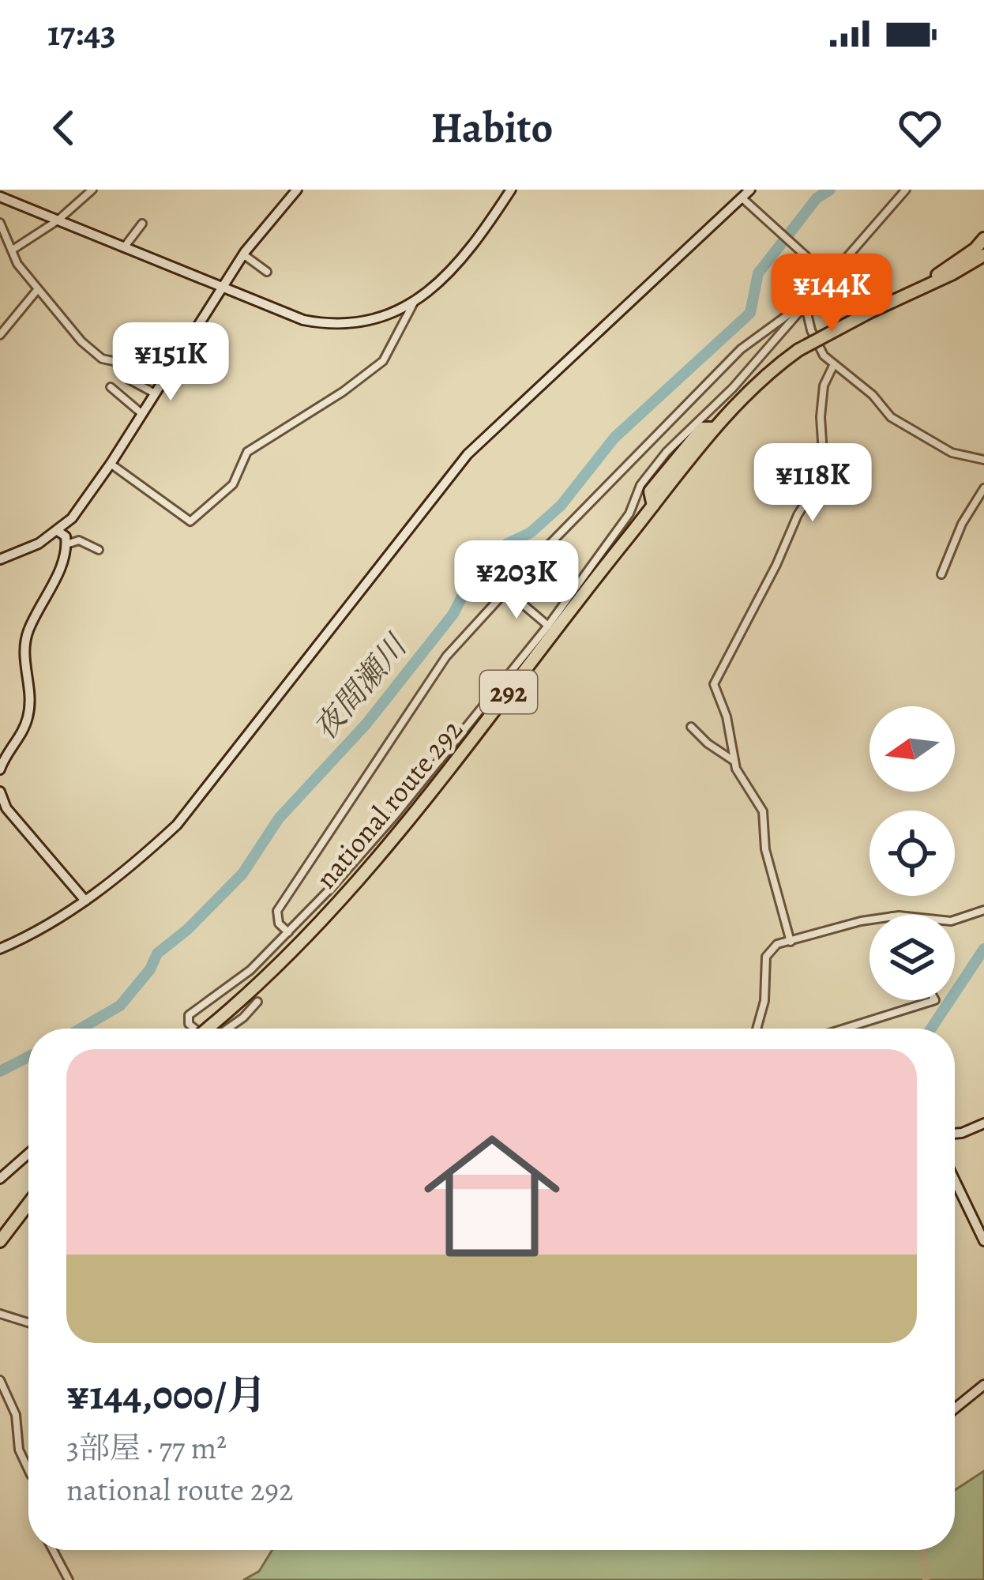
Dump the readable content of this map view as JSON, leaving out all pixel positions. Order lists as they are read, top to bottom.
{
  "streets": {
    "highway": ["292", "national route 292"]
  },
  "water": ["夜間瀬川"],
  "north": "left",
  "page": {
    "status": "17:43",
    "header": "Habito",
    "price": [
      "¥144K",
      "¥151K",
      "¥118K",
      "¥203K"
    ],
    "list": [
      {
        "name": "¥144,000/月",
        "note": "3部屋 · 77 m² · national route 292"
      }
    ]
  }
}
